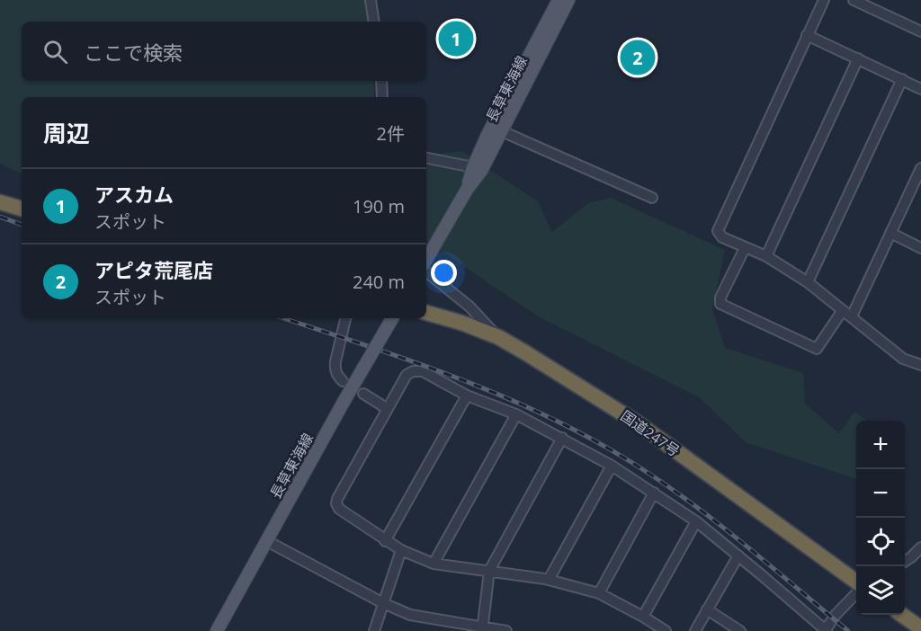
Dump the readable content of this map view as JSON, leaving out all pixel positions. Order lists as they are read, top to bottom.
{
  "streets": {
    "highway": ["国道247号"],
    "main road": ["長草東海線"]
  },
  "page": {
    "pins": ["1", "2"],
    "search": "ここで検索",
    "heading": ["周辺", "2件"],
    "list": [
      {
        "mark": "1",
        "name": "アスカム",
        "note": "スポット",
        "value": "190 m"
      },
      {
        "mark": "2",
        "name": "アピタ荒尾店",
        "note": "スポット",
        "value": "240 m"
      }
    ],
    "map_buttons": ["+", "−"]
  }
}
